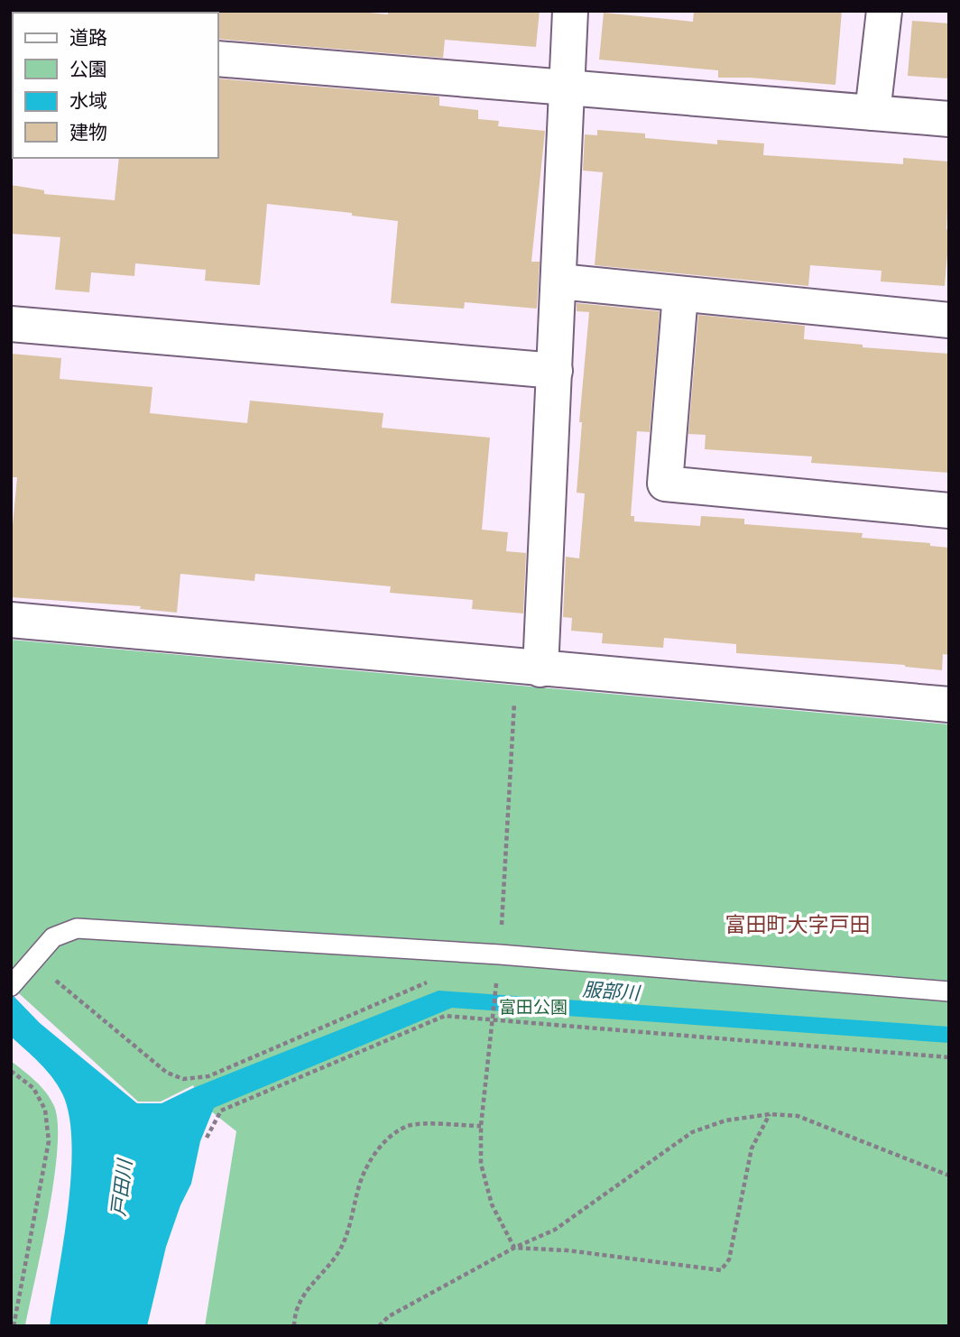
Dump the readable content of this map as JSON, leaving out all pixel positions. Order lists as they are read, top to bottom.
{
  "districts": ["富田町大字戸田"],
  "water": ["服部川", "戸田川"],
  "parks": ["富田公園"],
  "legend": [
    "道路",
    "公園",
    "水域",
    "建物"
  ]
}
